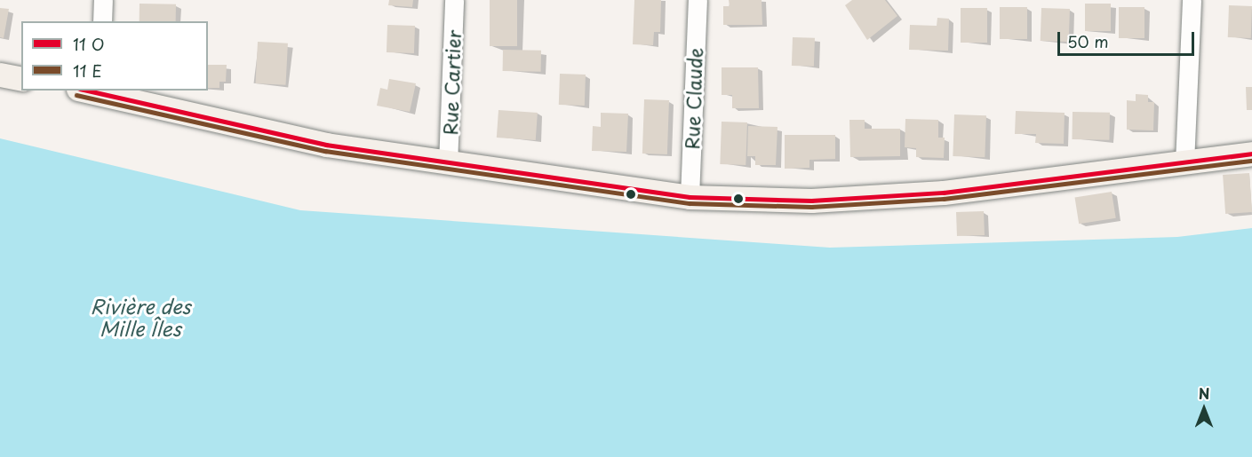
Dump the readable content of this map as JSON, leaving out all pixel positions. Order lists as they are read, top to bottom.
{
  "streets": {
    "street": ["Rue Cartier", "Rue Claude"]
  },
  "water": ["Rivière des Mille Îles"],
  "legend": ["11 O", "11 E"],
  "scale_bar": "50 m",
  "north": "top"
}
